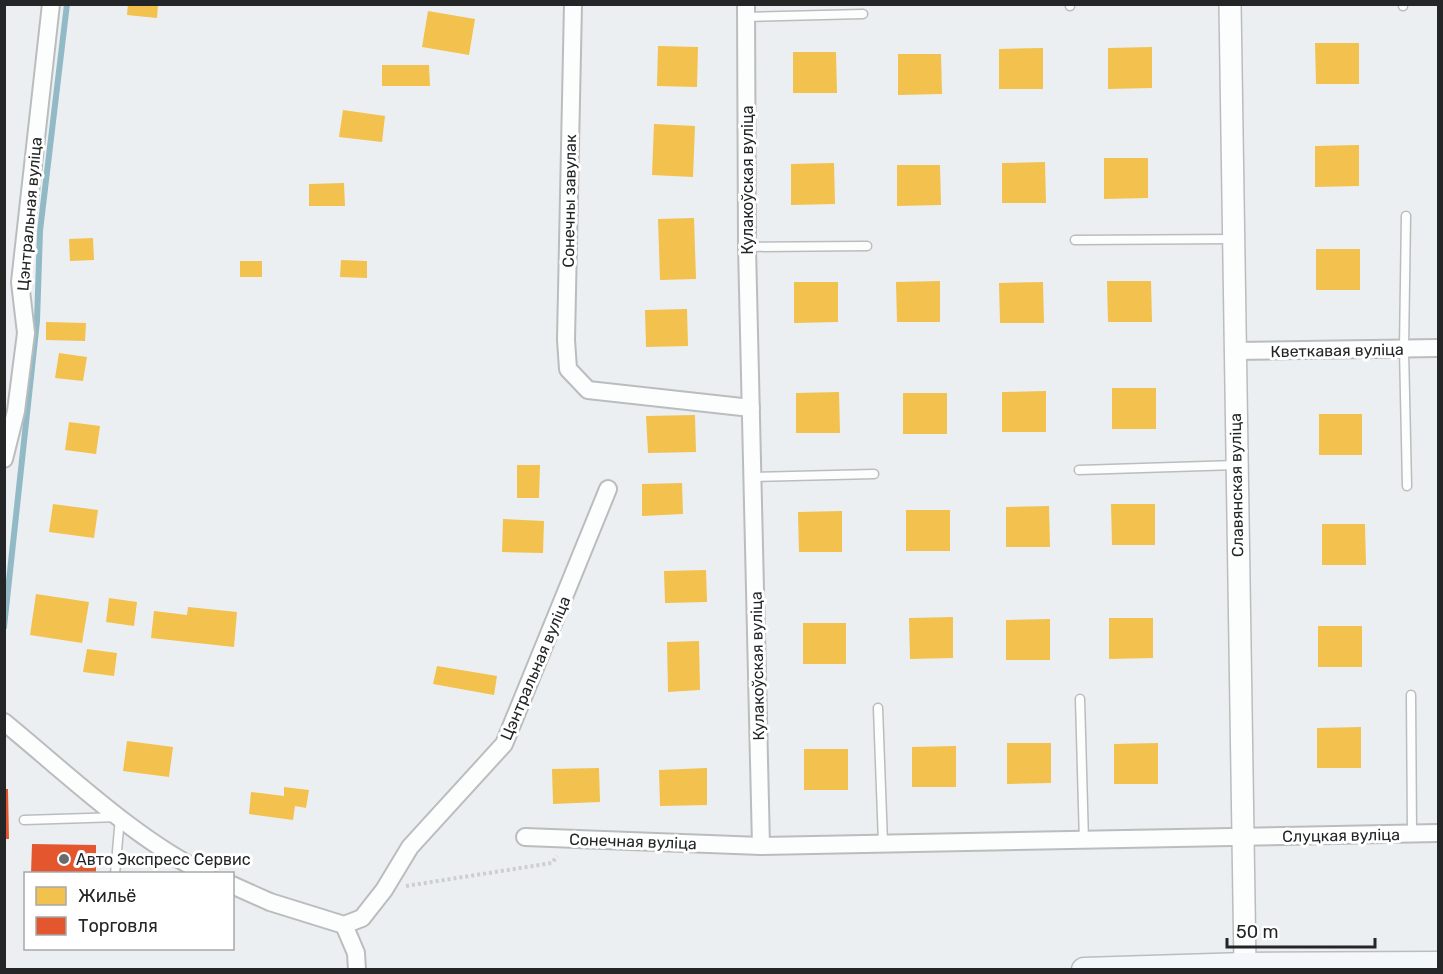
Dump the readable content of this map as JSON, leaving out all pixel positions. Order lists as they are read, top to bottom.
{
  "streets": {
    "street": [
      "Кулакоўская вуліца",
      "Сонечны завулак",
      "Цэнтральная вуліца",
      "Кветкавая вуліца",
      "Славянская вуліца",
      "Слуцкая вуліца",
      "Сонечная вуліца"
    ]
  },
  "crossings": [
    ["Кулакоўская вуліца", "Сонечны завулак"],
    ["Кулакоўская вуліца", "Сонечная вуліца"],
    ["Кветкавая вуліца", "Славянская вуліца"],
    ["Славянская вуліца", "Слуцкая вуліца"]
  ],
  "places": ["Авто Экспресс Сервис"],
  "legend": ["Жильё", "Торговля"],
  "scale_bar": "50 m"
}
